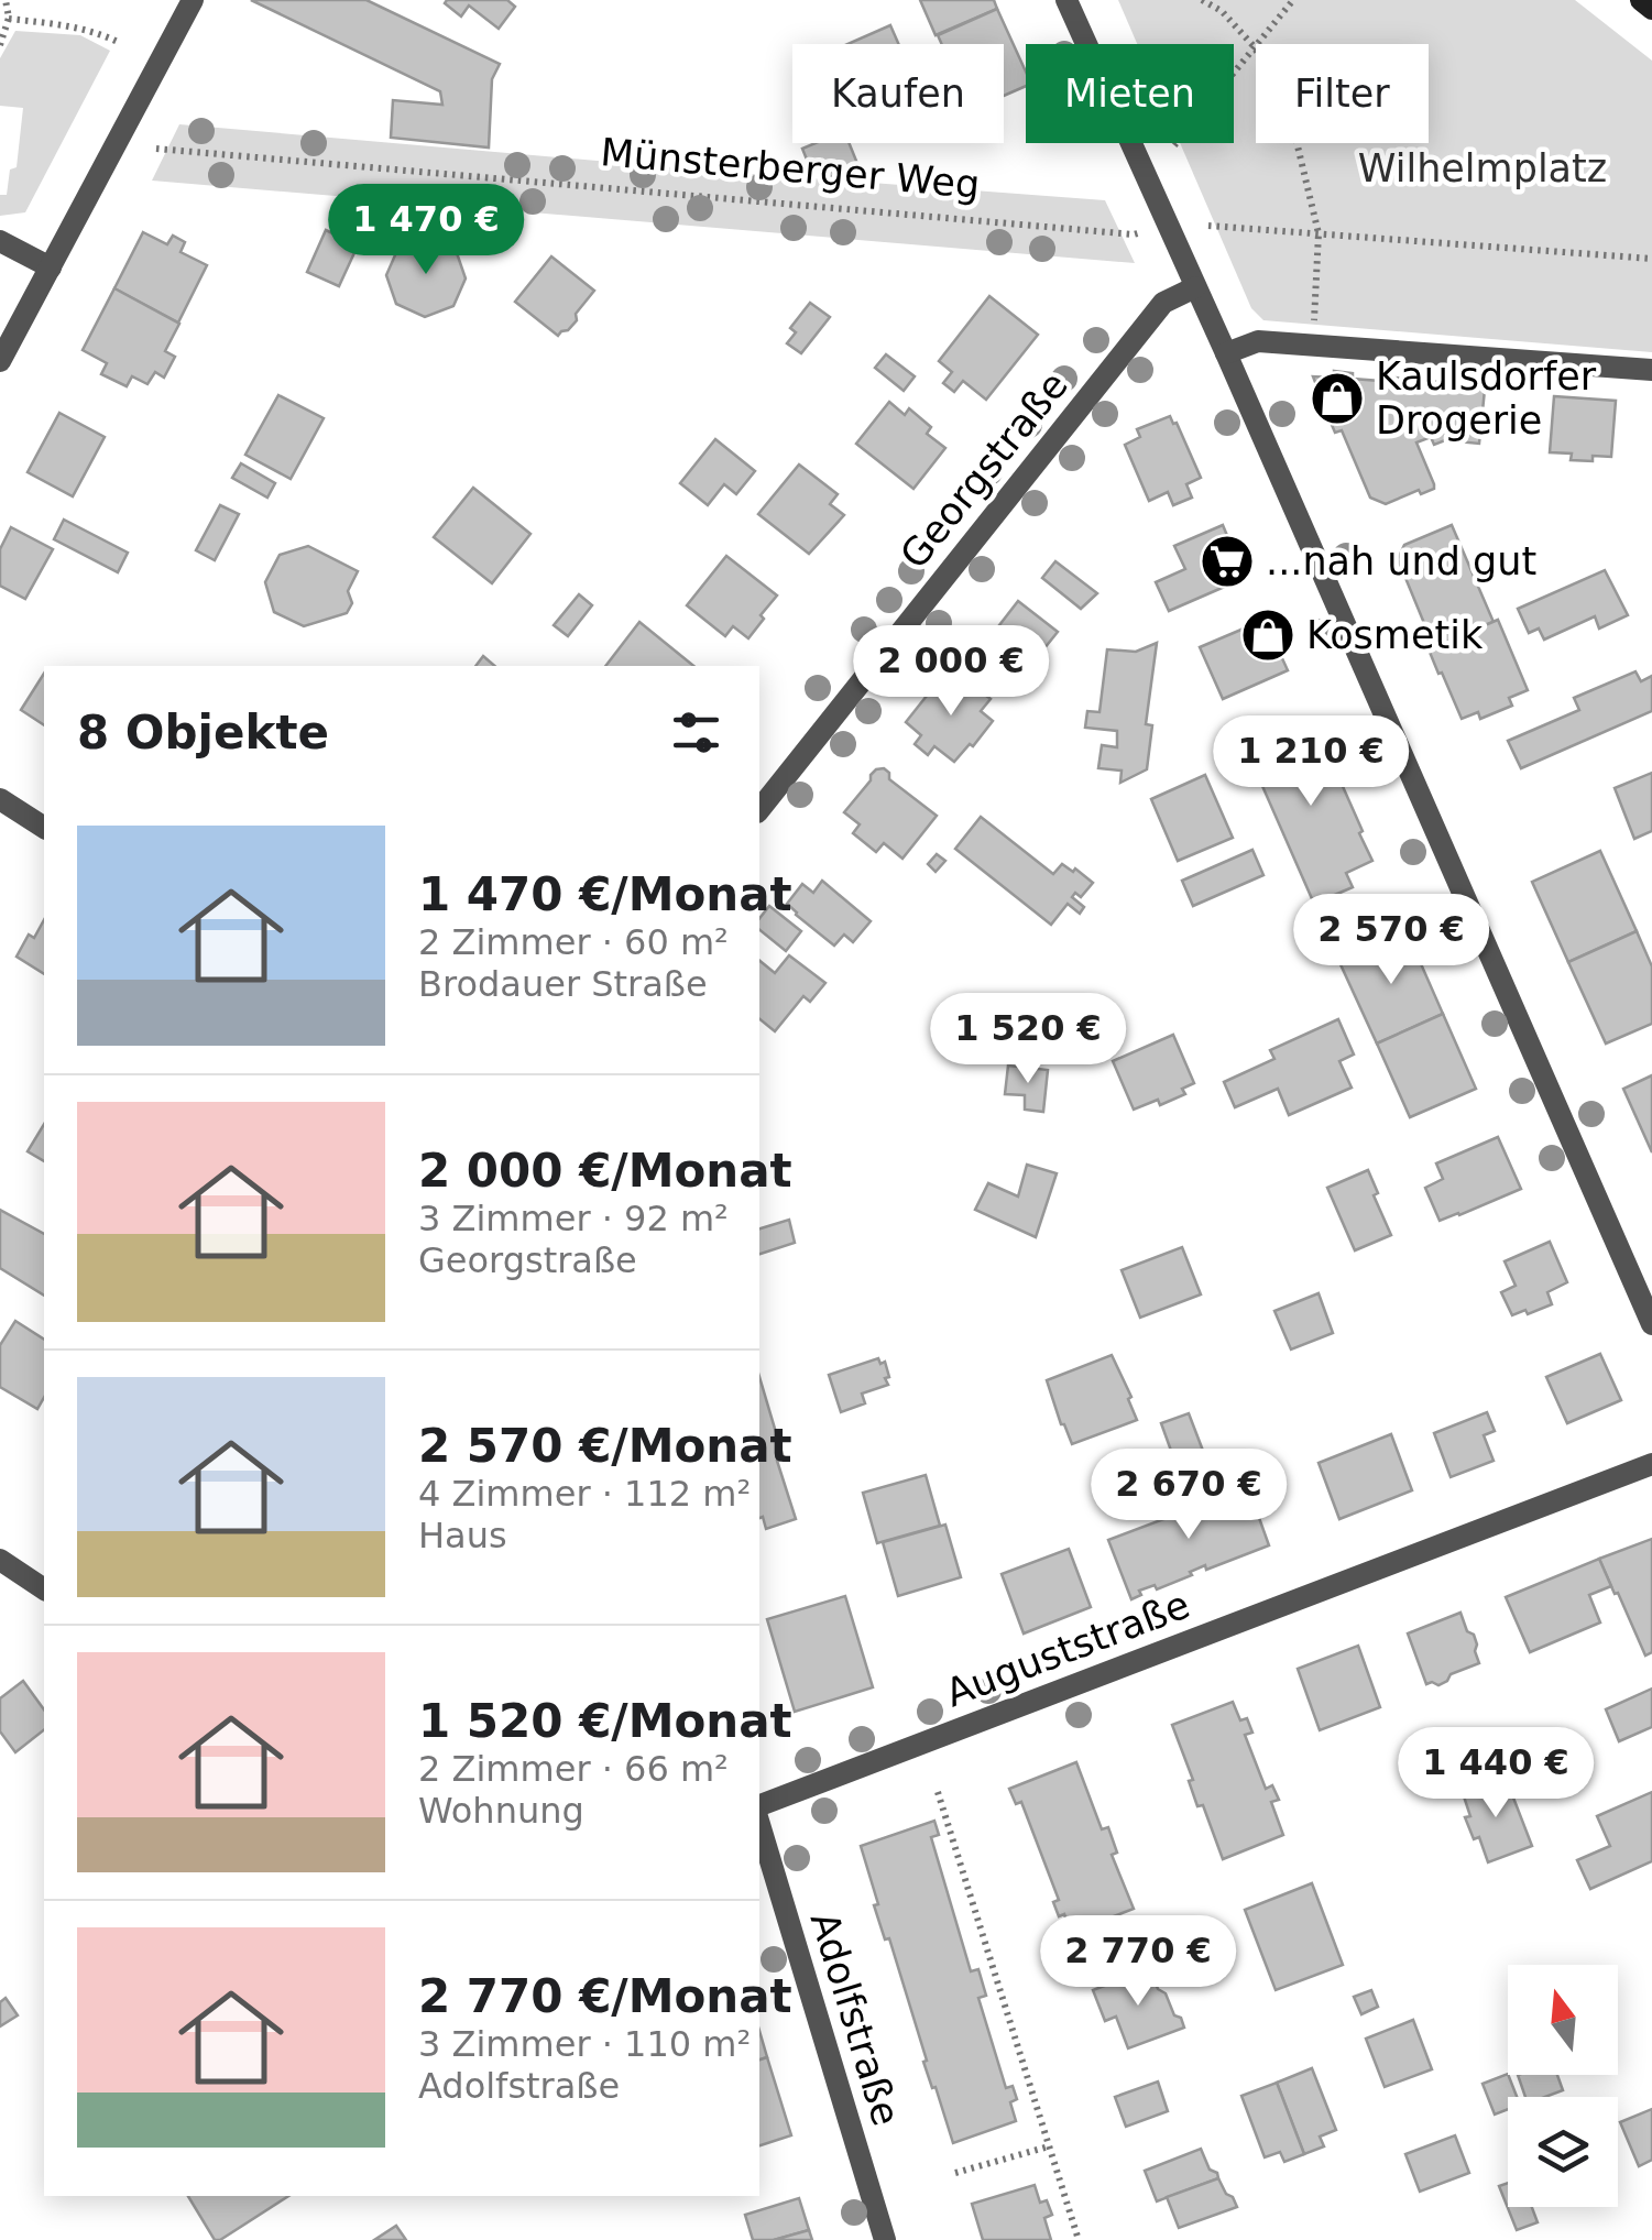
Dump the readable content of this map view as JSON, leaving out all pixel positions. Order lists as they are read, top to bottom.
{
  "streets": {
    "street": ["Georgstraße", "Auguststraße", "Adolfstraße"],
    "path": ["Münsterberger Weg"]
  },
  "parks": ["Wilhelmplatz"],
  "places": {
    "shop": ["Kaulsdorfer Drogerie", "Kosmetik"],
    "supermarket": ["...nah und gut"]
  },
  "north": "top",
  "page": {
    "chip": ["Kaufen", "Mieten", "Filter"],
    "price": [
      "1 470 €",
      "2 000 €",
      "1 210 €",
      "2 570 €",
      "1 520 €",
      "2 670 €",
      "1 440 €",
      "2 770 €"
    ],
    "heading": "8 Objekte",
    "list": [
      {
        "name": "1 470 €/Monat",
        "note": "2 Zimmer · 60 m² · Brodauer Straße"
      },
      {
        "name": "2 000 €/Monat",
        "note": "3 Zimmer · 92 m² · Georgstraße"
      },
      {
        "name": "2 570 €/Monat",
        "note": "4 Zimmer · 112 m² · Haus"
      },
      {
        "name": "1 520 €/Monat",
        "note": "2 Zimmer · 66 m² · Wohnung"
      },
      {
        "name": "2 770 €/Monat",
        "note": "3 Zimmer · 110 m² · Adolfstraße"
      }
    ]
  }
}
